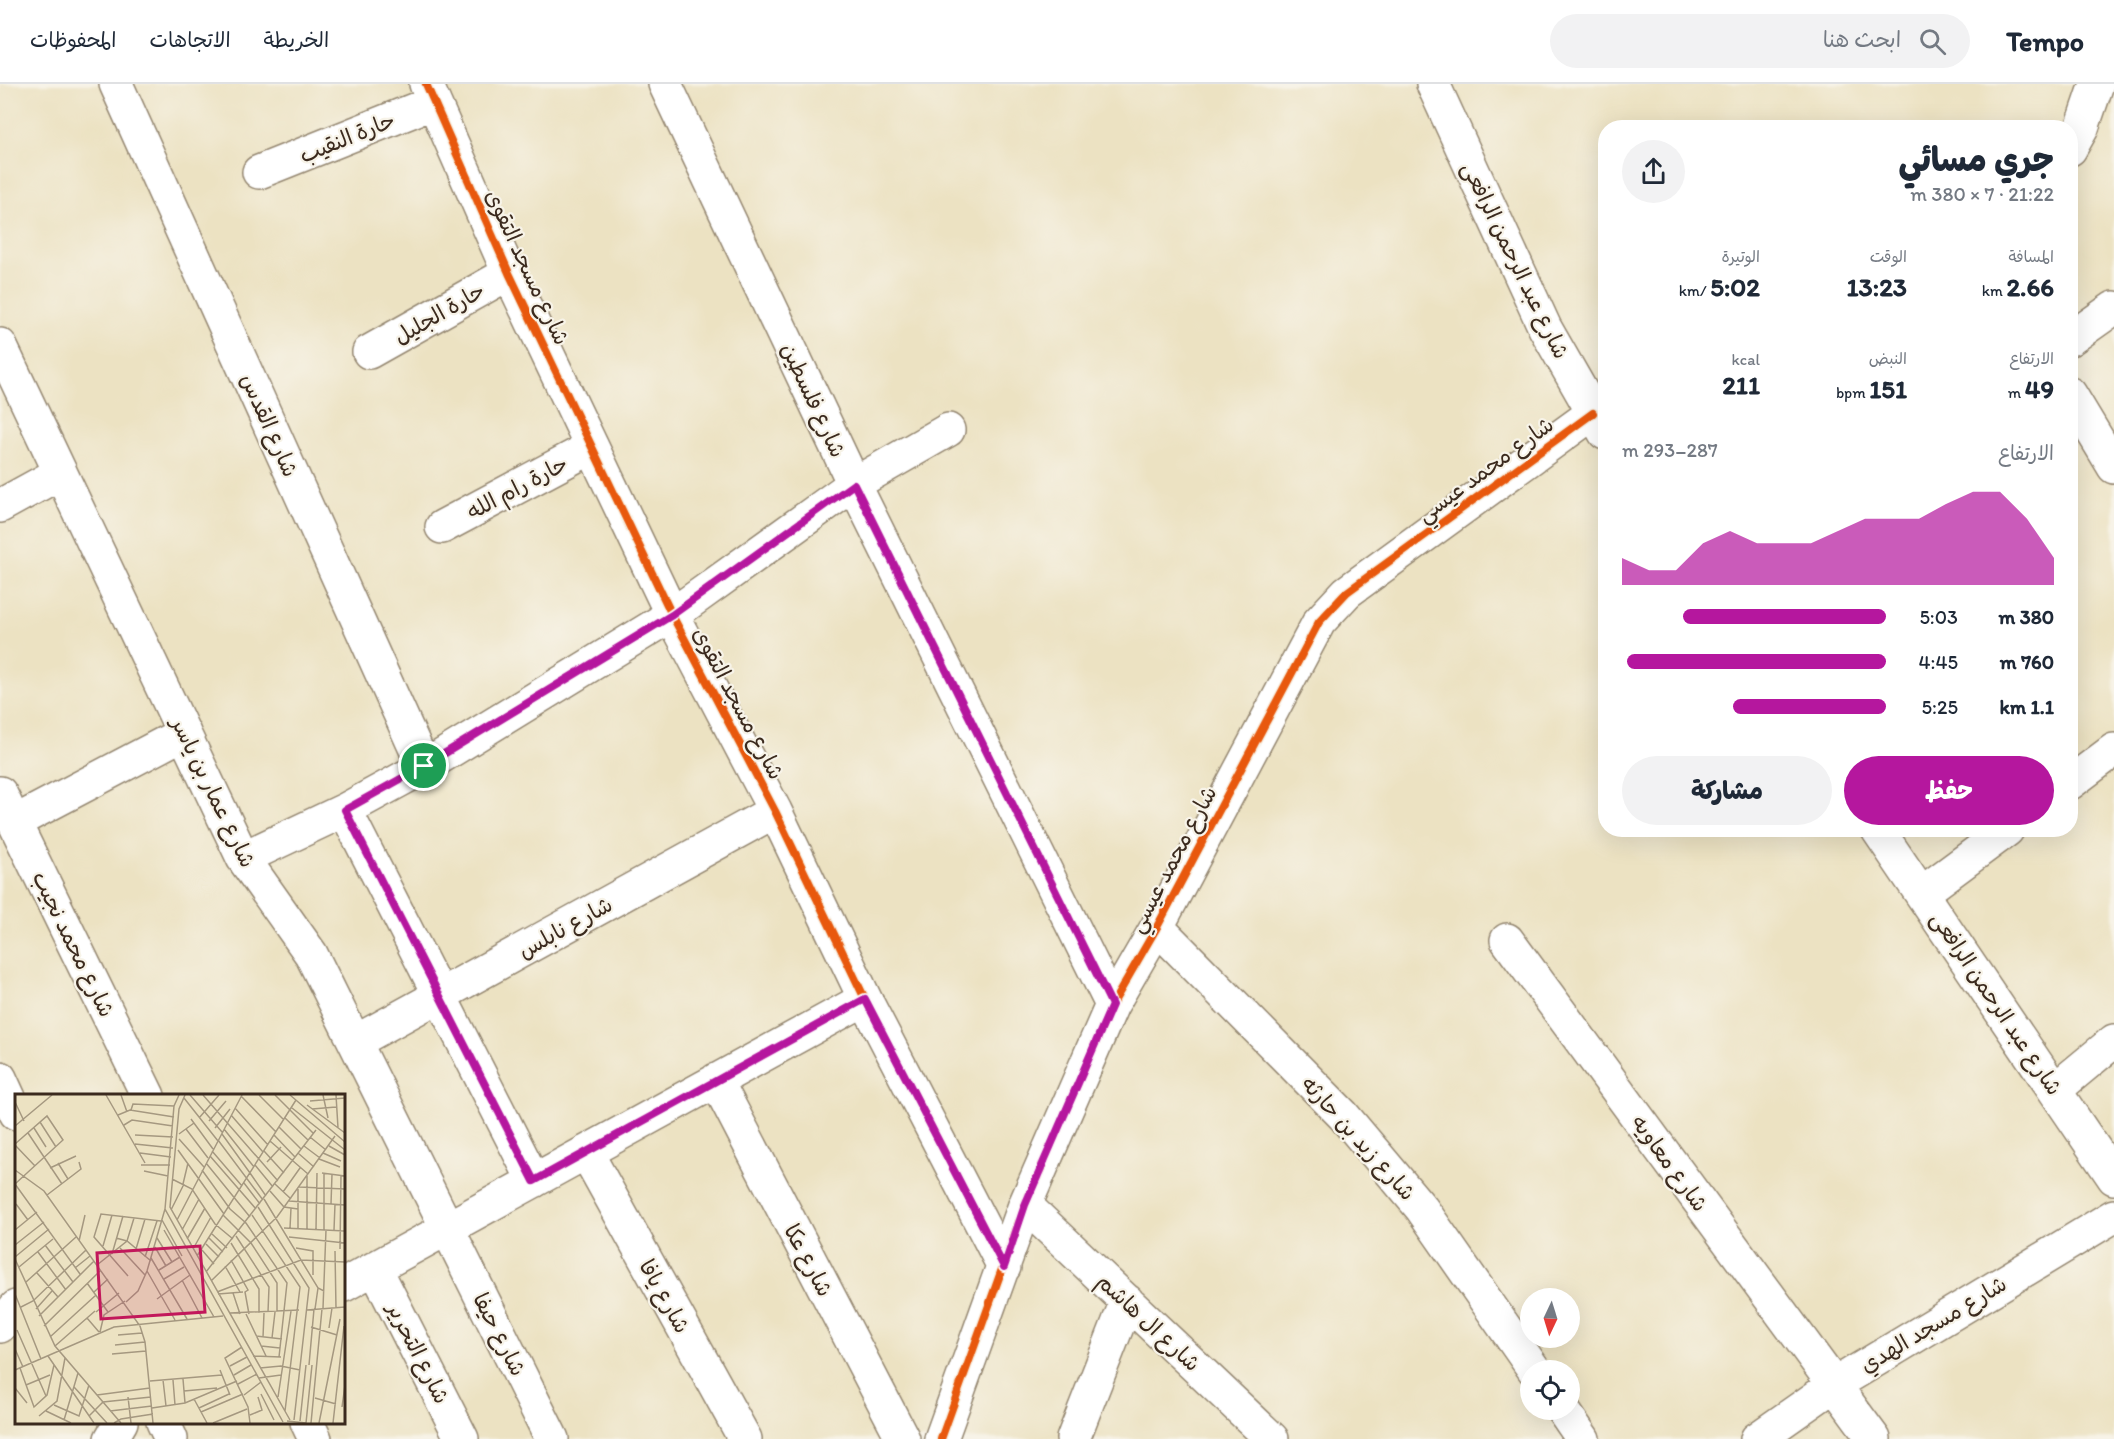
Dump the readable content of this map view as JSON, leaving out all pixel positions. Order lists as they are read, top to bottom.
{
  "streets": {
    "street": [
      "حارة النقيب",
      "شارع عبد الرحمن الرافعى",
      "شارع مسجد التقوى",
      "حارة الجليل",
      "شارع فلسطين",
      "شارع القدس",
      "شارع محمد عيسي",
      "حارة رام الله",
      "شارع عمار بن ياسر",
      "شارع نابلس",
      "شارع محمد نجيب",
      "شارع زيد بن حارثه",
      "شارع معاويه",
      "شارع عكا",
      "شارع يافا",
      "شارع ال هاشم",
      "شارع مسجد الهدي",
      "شارع حيفا",
      "شارع التحرير"
    ]
  },
  "crossings": [
    ["حارة النقيب", "شارع مسجد التقوى"],
    ["شارع مسجد التقوى", "حارة الجليل"],
    ["شارع مسجد التقوى", "شارع محمد عيسي"],
    ["شارع مسجد التقوى", "حارة رام الله"],
    ["شارع مسجد التقوى", "شارع نابلس"],
    ["شارع فلسطين", "شارع محمد عيسي"],
    ["شارع محمد عيسي", "شارع زيد بن حارثه"],
    ["شارع محمد عيسي", "شارع ال هاشم"],
    ["شارع عمار بن ياسر", "شارع نابلس"],
    ["شارع عمار بن ياسر", "شارع حيفا"],
    ["شارع معاويه", "شارع مسجد الهدي"]
  ],
  "north": "bottom",
  "page": {
    "header": "Tempo",
    "search": "ابحث هنا",
    "nav": ["الخريطة", "الاتجاهات", "المحفوظات"],
    "heading": ["جري مسائي", "21:22 · 7 × 380 m"],
    "stats": [
      ["المسافة", "2.66 km"],
      ["الوقت", "13:23"],
      ["الوتيرة", "5:02 /km"],
      ["الارتفاع", "49 m"],
      ["النبض", "151 bpm"],
      ["kcal", "211"]
    ],
    "chart": ["الارتفاع", "287–293 m"],
    "list": [
      {
        "name": "380 m",
        "note": "5:03"
      },
      {
        "name": "760 m",
        "note": "4:45"
      },
      {
        "name": "1.1 km",
        "note": "5:25"
      }
    ],
    "buttons": ["حفظ", "مشاركة"]
  }
}
